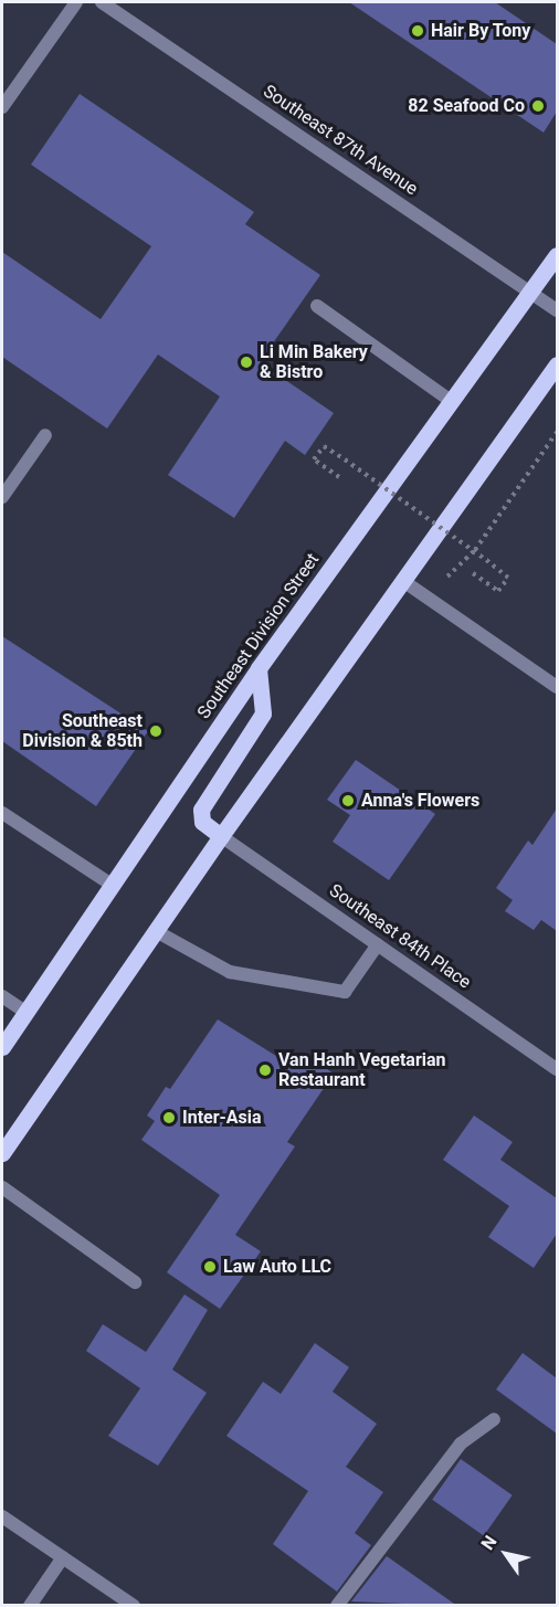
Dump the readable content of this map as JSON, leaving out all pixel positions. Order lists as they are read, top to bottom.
{
  "streets": {
    "main road": ["Southeast Division Street"],
    "street": ["Southeast 87th Avenue", "Southeast 84th Place"]
  },
  "crossings": [
    ["Southeast 87th Avenue", "Southeast Division Street"]
  ],
  "places": [
    "Hair By Tony",
    "82 Seafood Co",
    "Li Min Bakery & Bistro",
    "Southeast Division & 85th",
    "Anna's Flowers",
    "Van Hanh Vegetarian Restaurant",
    "Inter-Asia",
    "Law Auto LLC"
  ],
  "north": "top left"
}
